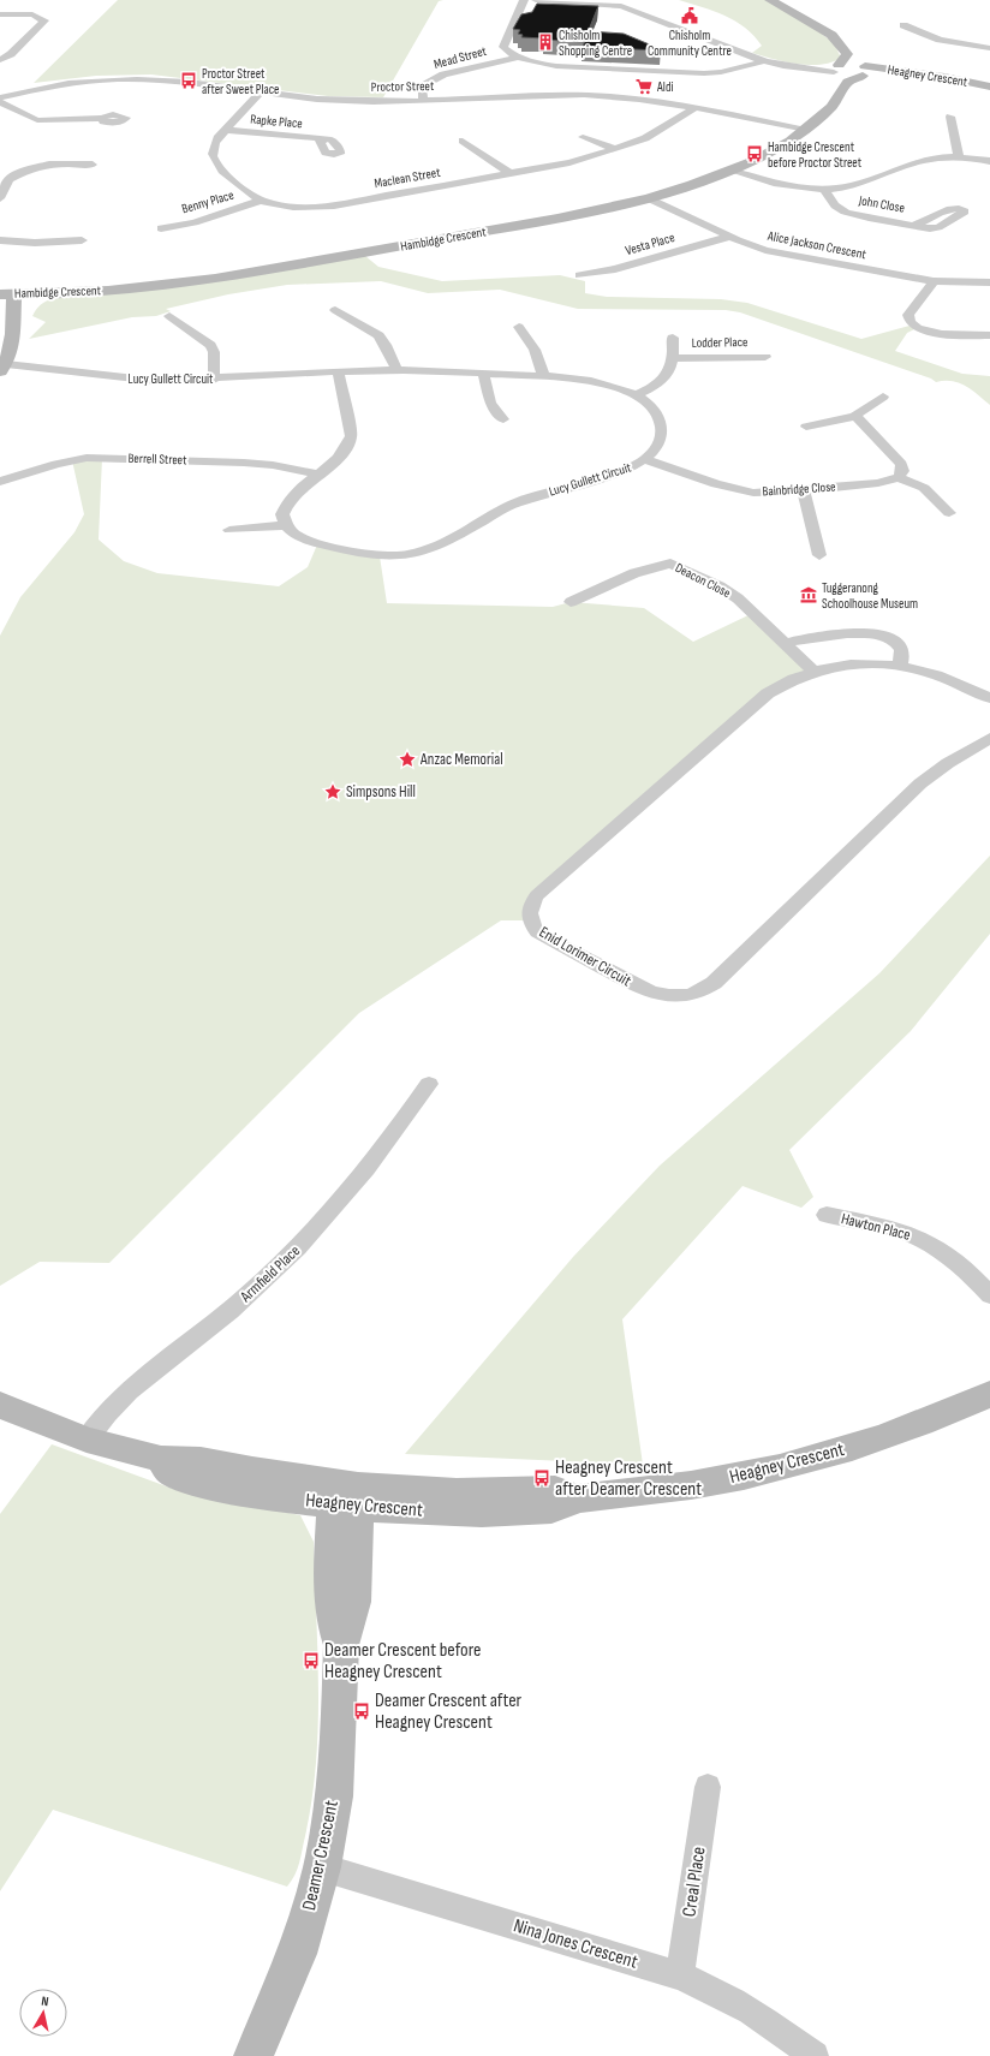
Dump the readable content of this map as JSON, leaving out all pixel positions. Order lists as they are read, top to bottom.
{
  "streets": {
    "street": [
      "Mead Street",
      "Heagney Crescent",
      "Proctor Street",
      "Rapke Place",
      "Maclean Street",
      "Benny Place",
      "John Close",
      "Hambidge Crescent",
      "Vesta Place",
      "Alice Jackson Crescent",
      "Lodder Place",
      "Lucy Gullett Circuit",
      "Berrell Street",
      "Bainbridge Close",
      "Deacon Close",
      "Enid Lorimer Circuit",
      "Hawton Place",
      "Armfield Place",
      "Deamer Crescent",
      "Creal Place",
      "Nina Jones Crescent"
    ]
  },
  "crossings": [
    ["Mead Street", "Proctor Street"],
    ["Heagney Crescent", "Hambidge Crescent"],
    ["Heagney Crescent", "Armfield Place"],
    ["Heagney Crescent", "Deamer Crescent"],
    ["Proctor Street", "Maclean Street"],
    ["Proctor Street", "Hambidge Crescent"],
    ["Rapke Place", "Maclean Street"],
    ["Maclean Street", "Benny Place"],
    ["Hambidge Crescent", "Alice Jackson Crescent"],
    ["Vesta Place", "Alice Jackson Crescent"],
    ["Lodder Place", "Lucy Gullett Circuit"],
    ["Lucy Gullett Circuit", "Bainbridge Close"],
    ["Deacon Close", "Enid Lorimer Circuit"],
    ["Deamer Crescent", "Nina Jones Crescent"],
    ["Creal Place", "Nina Jones Crescent"]
  ],
  "places": {
    "public building": ["Chisholm Community Centre"],
    "building": ["Chisholm Shopping Centre"],
    "bus stop": [
      "Proctor Street after Sweet Place",
      "Hambidge Crescent before Proctor Street",
      "Heagney Crescent after Deamer Crescent",
      "Deamer Crescent before Heagney Crescent",
      "Deamer Crescent after Heagney Crescent"
    ],
    "supermarket": ["Aldi"],
    "museum": ["Tuggeranong Schoolhouse Museum"],
    "place": ["Anzac Memorial", "Simpsons Hill"]
  },
  "north": "top"
}
